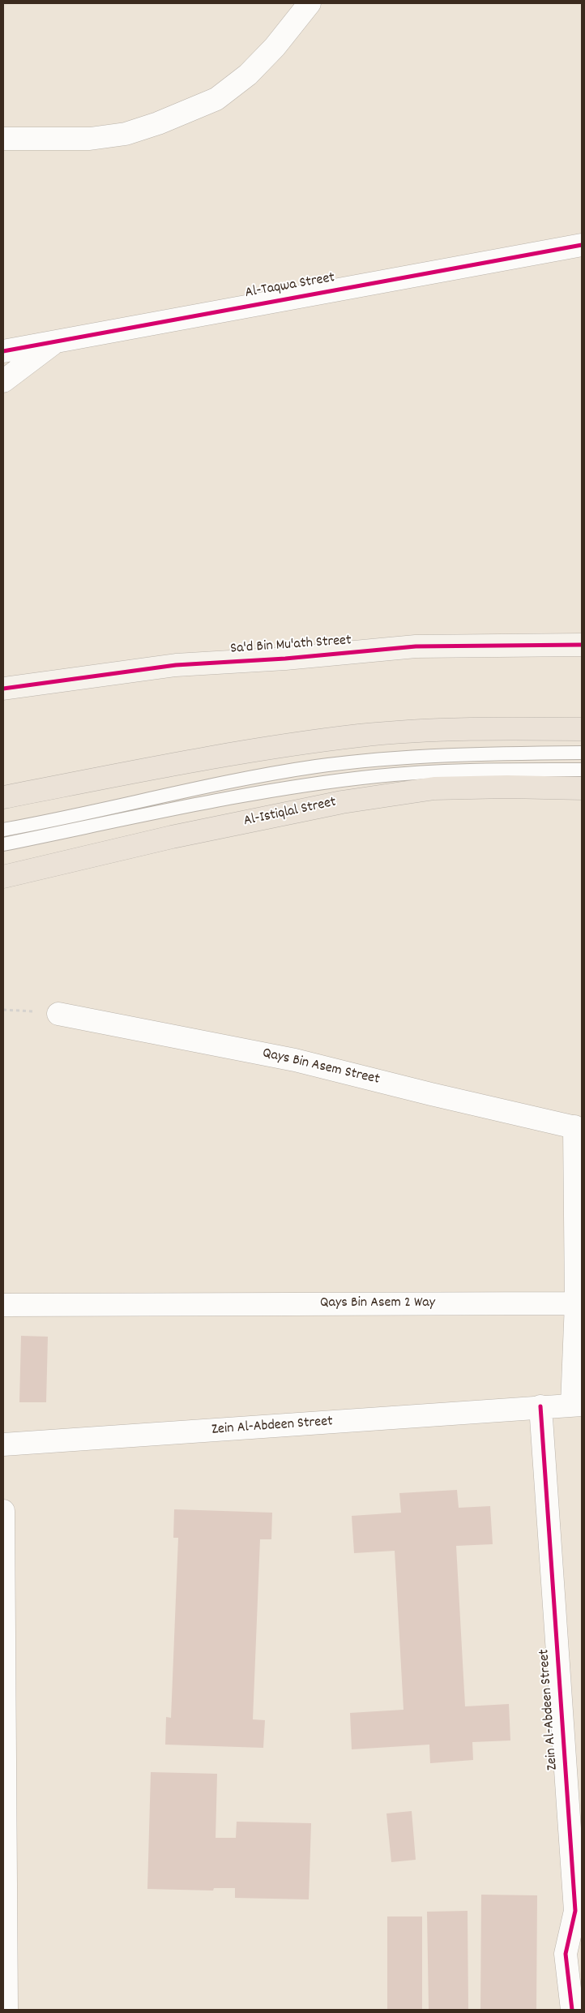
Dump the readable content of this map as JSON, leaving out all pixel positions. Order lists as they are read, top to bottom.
{
  "streets": {
    "highway": ["Al-Istiqlal Street"],
    "street": [
      "Al-Taqwa Street",
      "Sa'd Bin Mu'ath Street",
      "Qays Bin Asem Street",
      "Qays Bin Asem 2 Way",
      "Zein Al-Abdeen Street"
    ]
  }
}
